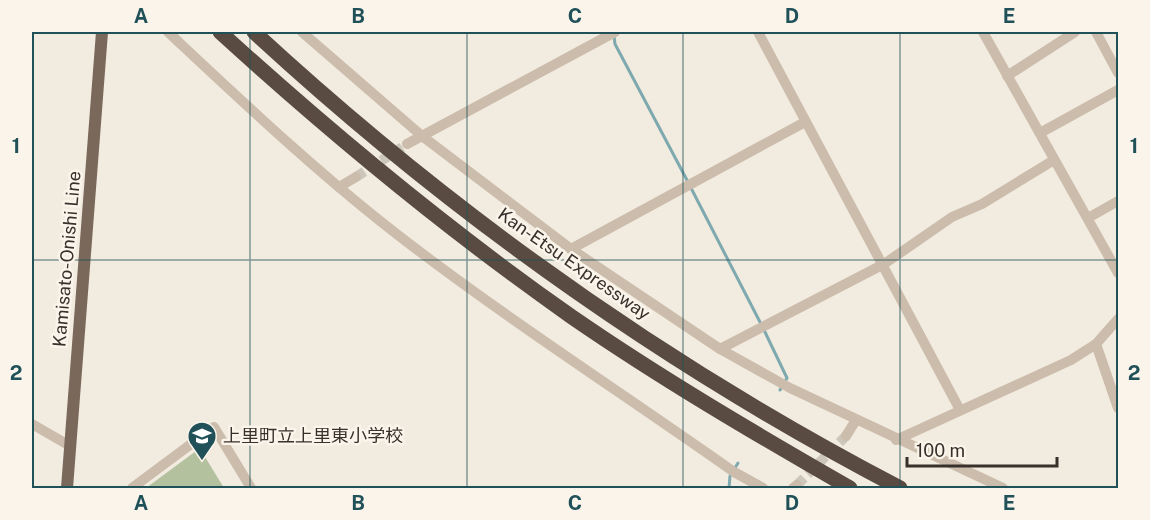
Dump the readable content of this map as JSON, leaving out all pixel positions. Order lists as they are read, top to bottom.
{
  "streets": {
    "highway": ["Kan-Etsu Expressway"],
    "main road": ["Kamisato-Onishi Line"]
  },
  "places": {
    "school or university": ["上里町立上里東小学校"]
  },
  "scale_bar": "100 m",
  "grid": {
    "columns": [
      "A",
      "B",
      "C",
      "D",
      "E"
    ],
    "rows": ["1", "2"]
  }
}
